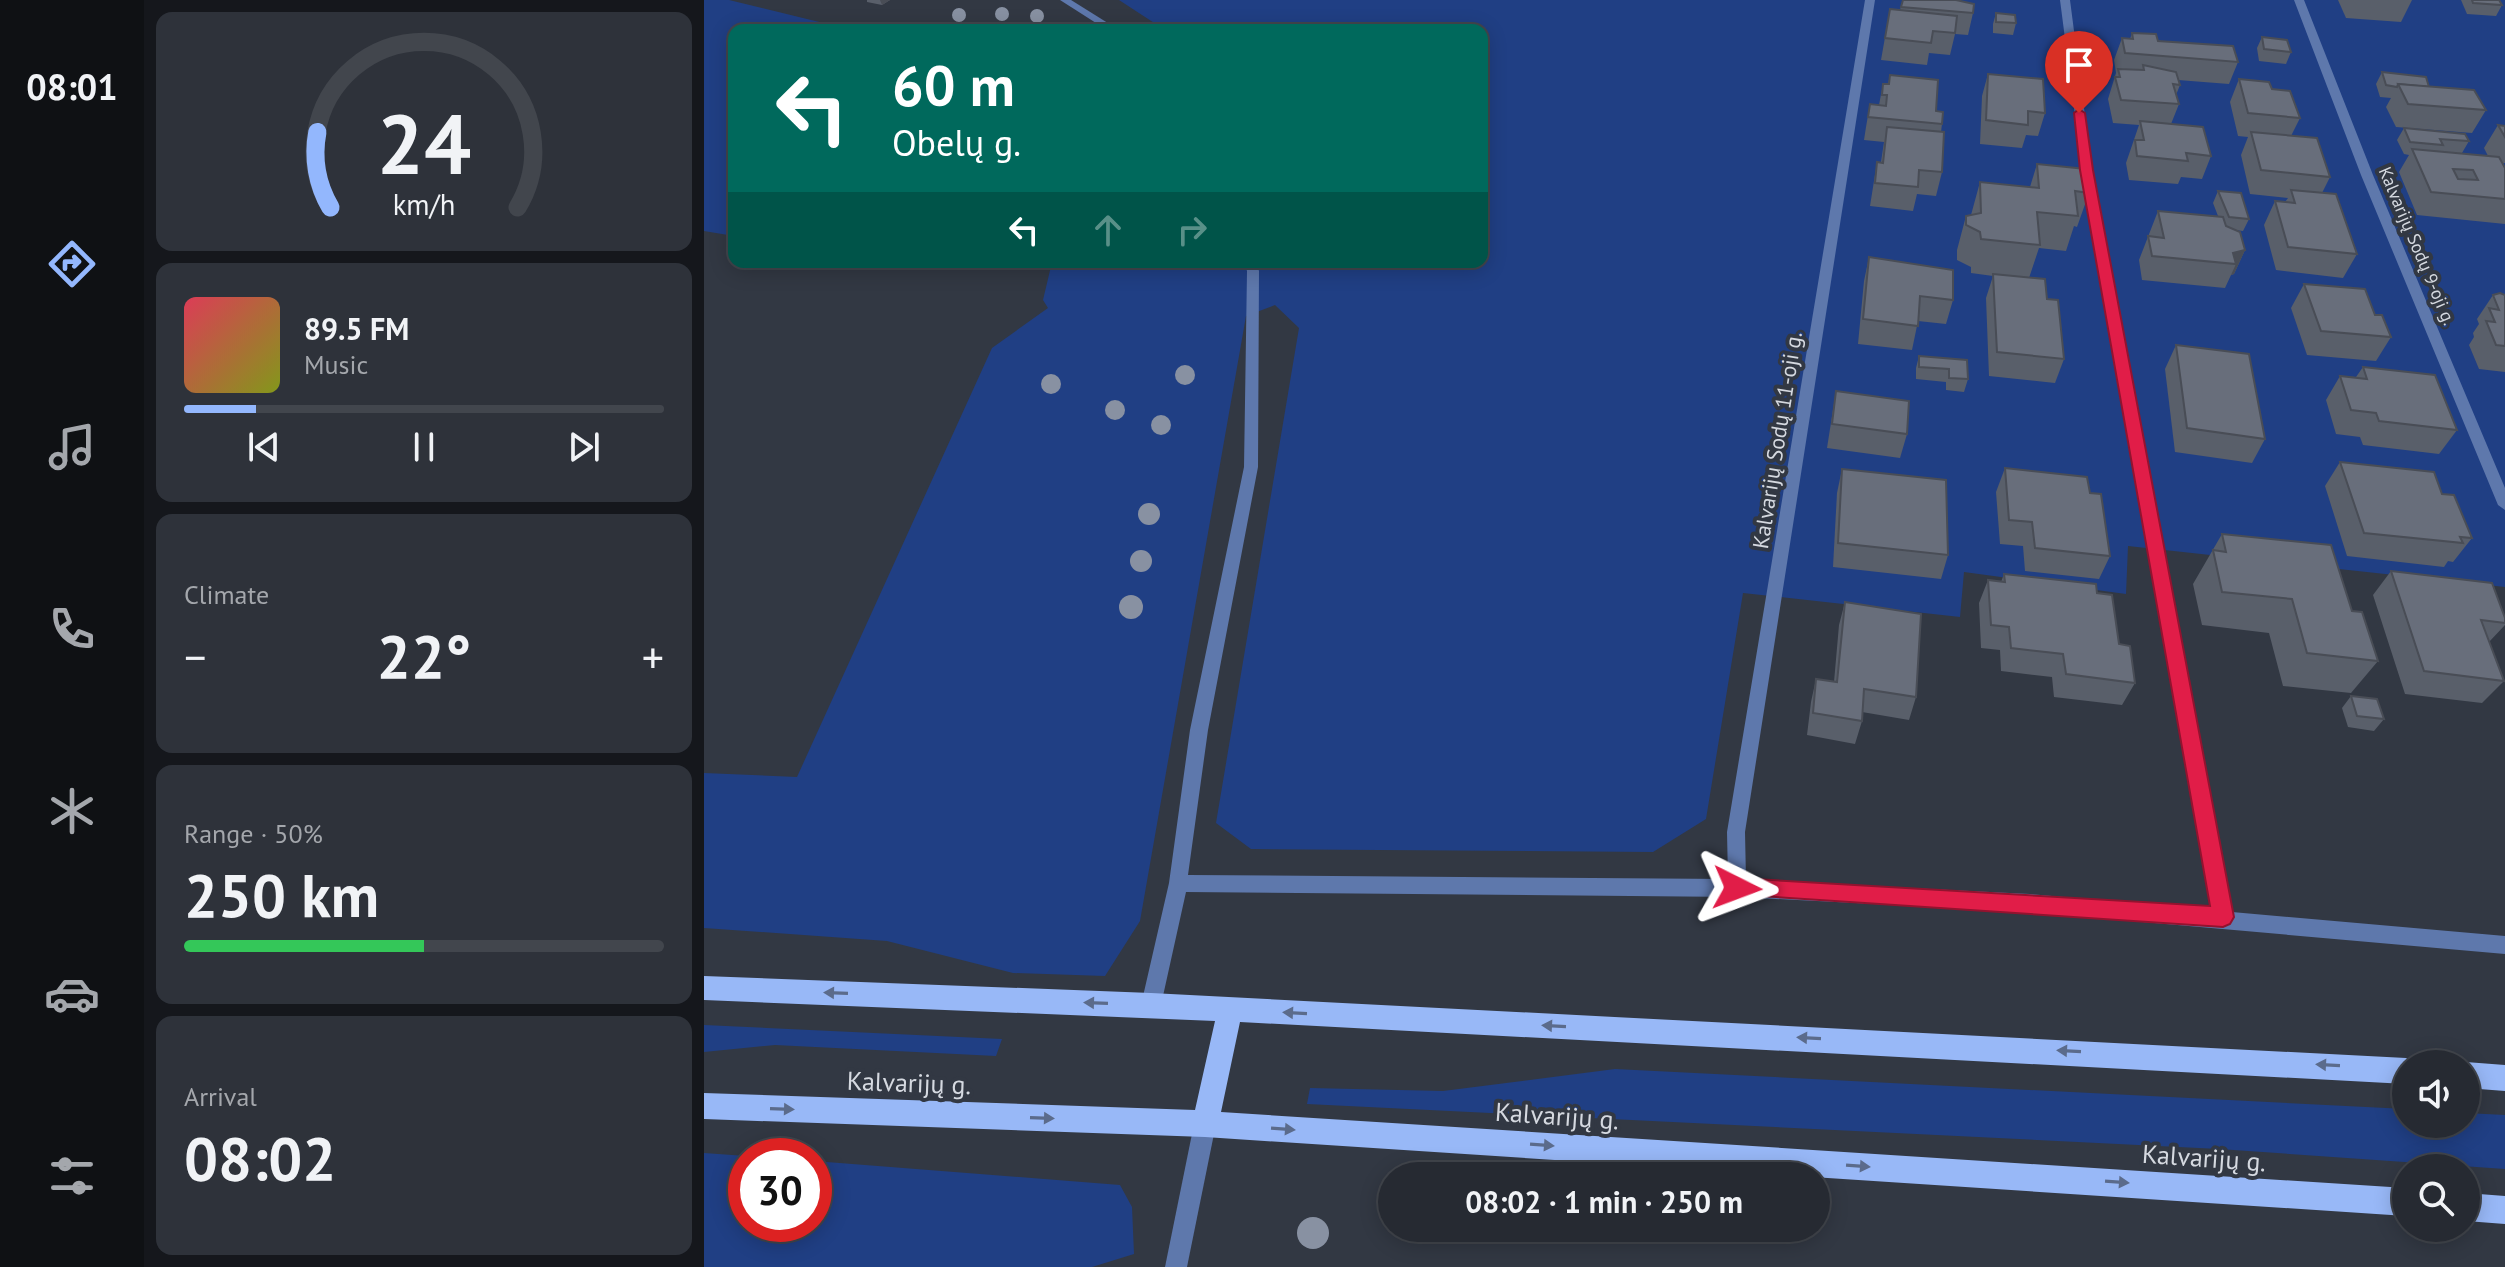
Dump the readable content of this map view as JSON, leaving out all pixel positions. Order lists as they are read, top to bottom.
{
  "streets": {
    "main road": ["Kalvarijų g."],
    "street": ["Kalvarijų Sodų 9-oji g.", "Kalvarijų Sodų 11-oji g."]
  },
  "page": {
    "tabs": "08:01",
    "turn": ["60 m", "Obelų g."],
    "song": ["89.5 FM", "Music"],
    "tile": [
      "Climate",
      ["Range · 50%", "250 km"],
      ["Arrival", "08:02"]
    ],
    "heat": ["−", "22°", "+"],
    "limit": "30",
    "trip": "08:02 · 1 min · 250 m",
    "gauge": ["24", "km/h"]
  }
}
